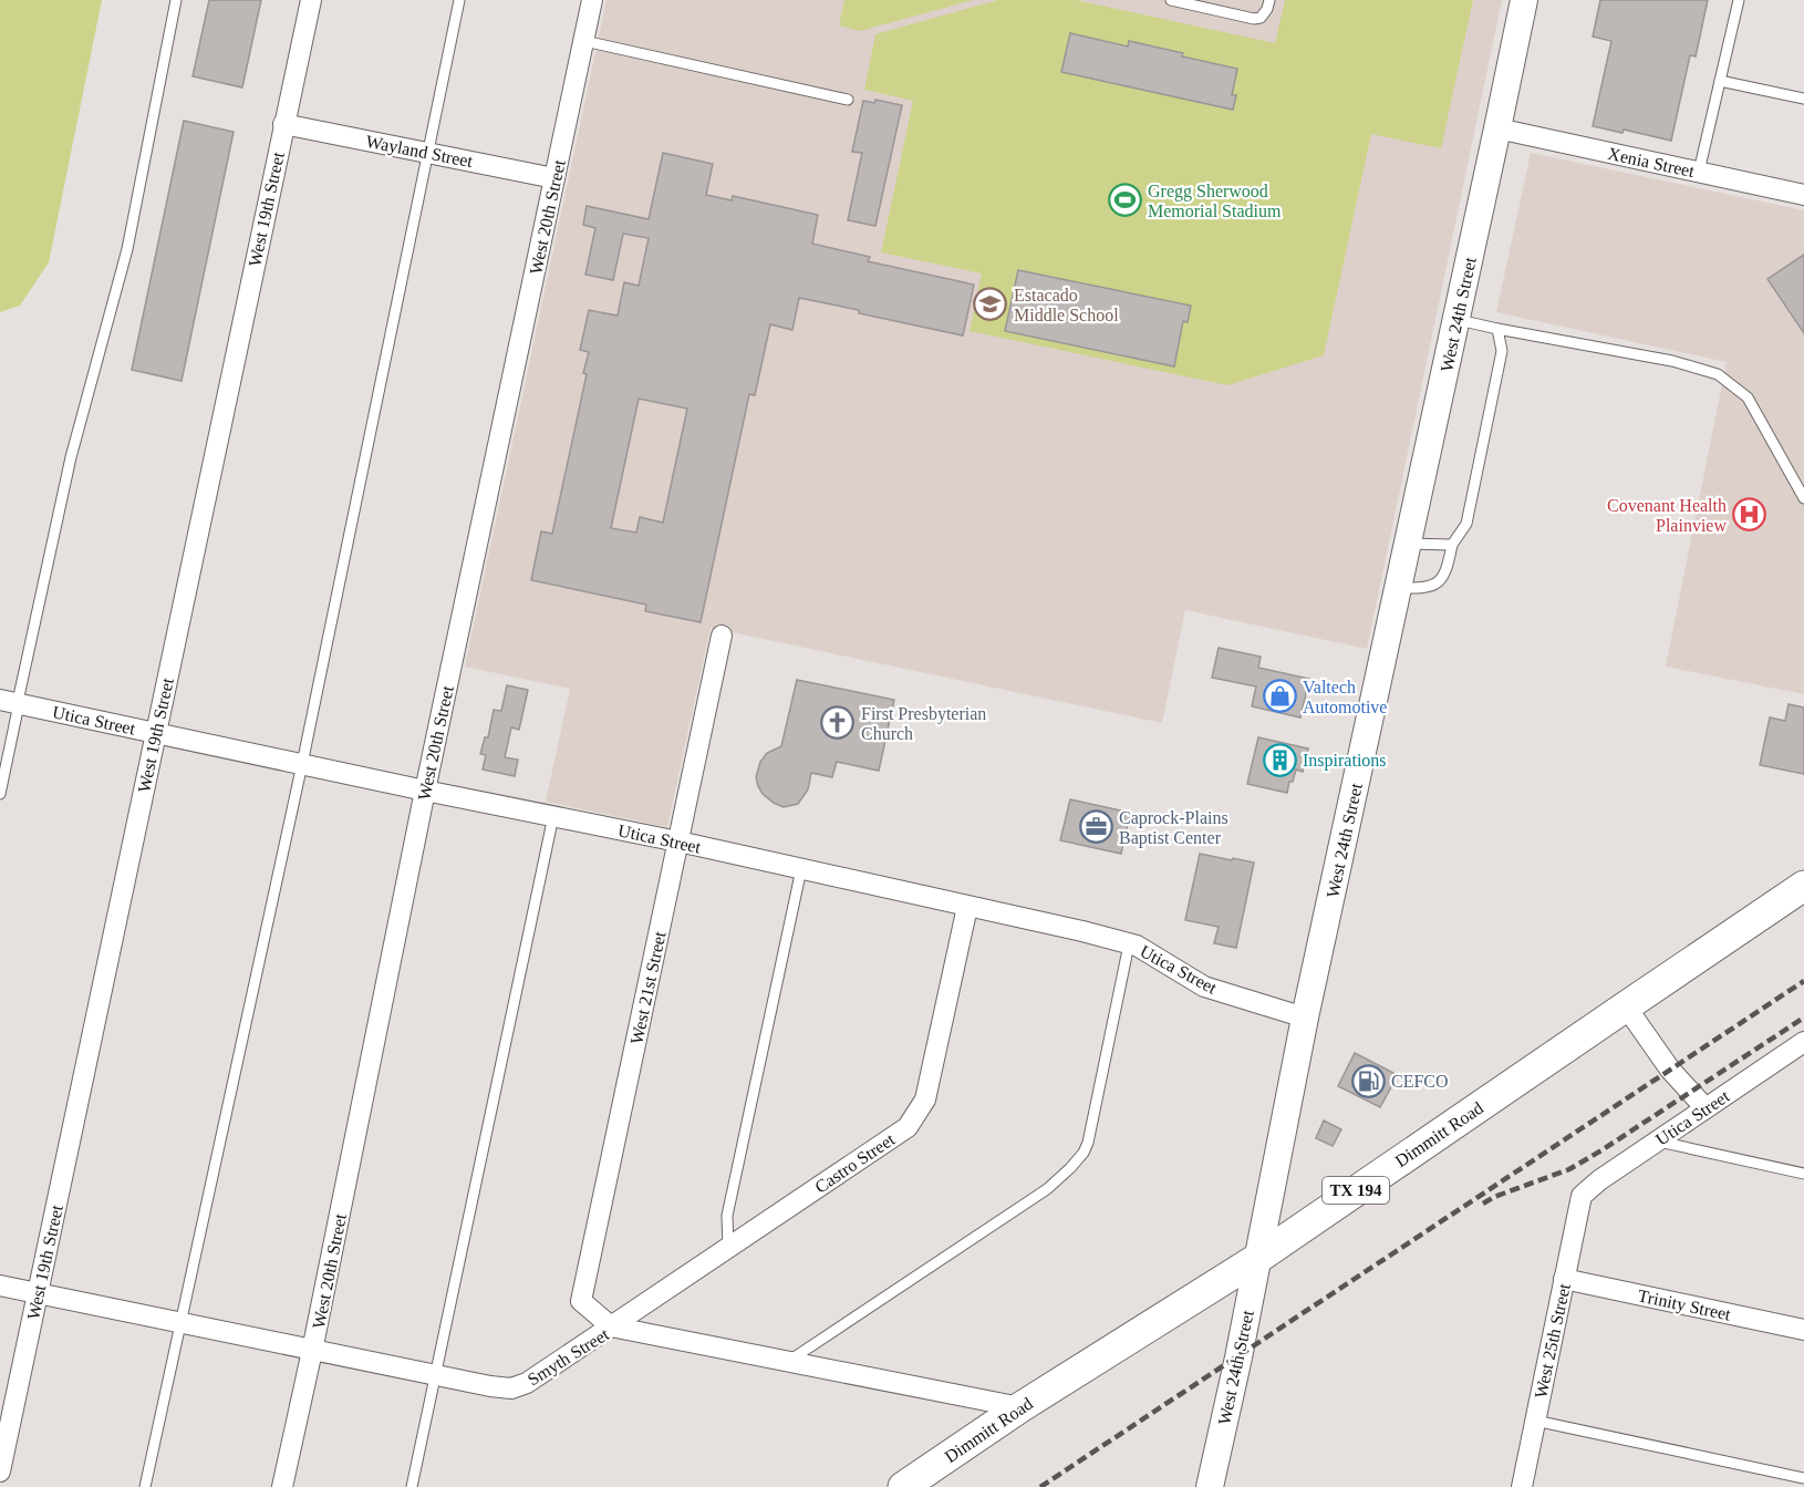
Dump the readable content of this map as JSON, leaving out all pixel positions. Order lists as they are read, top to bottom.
{
  "streets": {
    "main road": ["West 24th Street", "Dimmitt Road", "TX 194"],
    "street": [
      "Wayland Street",
      "Xenia Street",
      "West 19th Street",
      "West 20th Street",
      "Utica Street",
      "West 21st Street",
      "Castro Street",
      "Trinity Street",
      "West 25th Street",
      "Smyth Street"
    ]
  },
  "crossings": [
    ["Wayland Street", "West 19th Street"],
    ["Wayland Street", "West 20th Street"],
    ["Xenia Street", "West 24th Street"],
    ["West 19th Street", "Utica Street"],
    ["West 19th Street", "Smyth Street"],
    ["West 20th Street", "Utica Street"],
    ["West 20th Street", "Smyth Street"],
    ["West 24th Street", "Utica Street"],
    ["West 24th Street", "Dimmitt Road"],
    ["Utica Street", "West 21st Street"],
    ["Utica Street", "Castro Street"],
    ["Utica Street", "West 25th Street"],
    ["West 21st Street", "Castro Street"],
    ["West 21st Street", "Smyth Street"],
    ["Dimmitt Road", "Smyth Street"],
    ["Castro Street", "Smyth Street"],
    ["Trinity Street", "West 25th Street"]
  ],
  "places": {
    "sports": ["Gregg Sherwood Memorial Stadium"],
    "school or university": ["Estacado Middle School"],
    "hospital": ["Covenant Health Plainview"],
    "shop": ["Valtech Automotive"],
    "church": ["First Presbyterian Church"],
    "building": ["Inspirations"],
    "office": ["Caprock-Plains Baptist Center"],
    "fuel station": ["CEFCO"]
  }
}
